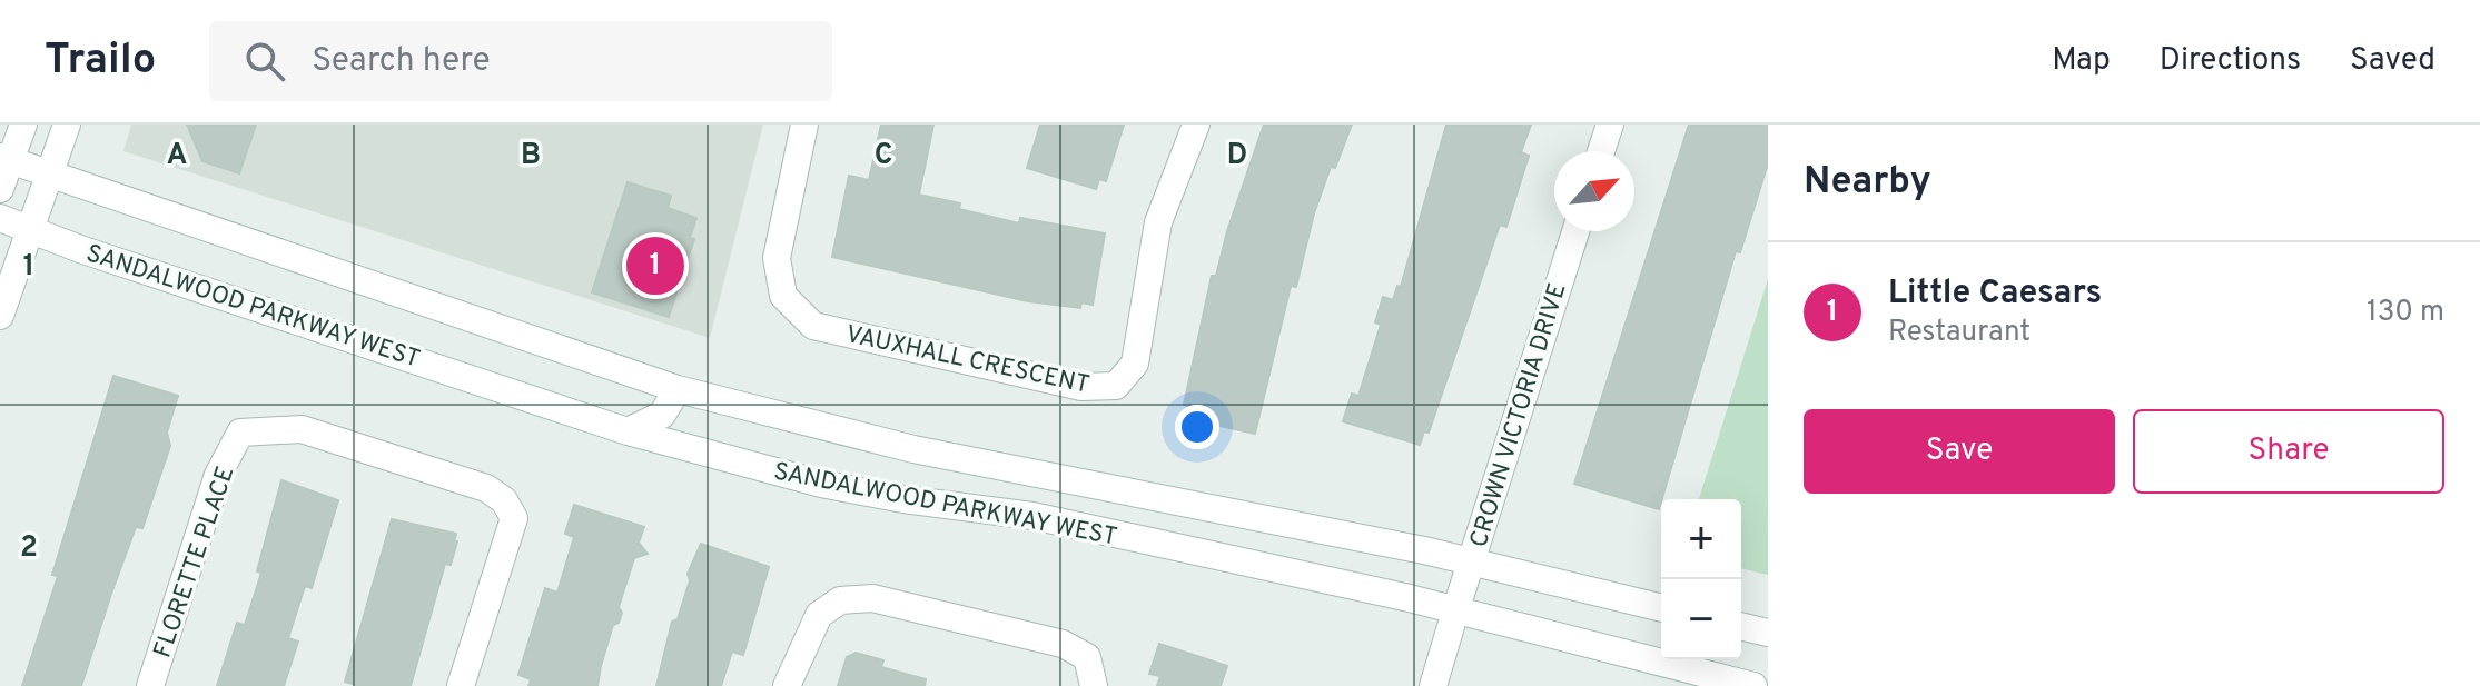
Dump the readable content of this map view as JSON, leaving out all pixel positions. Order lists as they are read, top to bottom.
{
  "streets": {
    "main road": [
      "SANDALWOOD PARKWAY WEST",
      "VAUXHALL CRESCENT",
      "CROWN VICTORIA DRIVE",
      "FLORETTE PLACE"
    ]
  },
  "crossings": [
    ["SANDALWOOD PARKWAY WEST", "CROWN VICTORIA DRIVE"]
  ],
  "north": "top right",
  "page": {
    "header": "Trailo",
    "search": "Search here",
    "nav": ["Map", "Directions", "Saved"],
    "heading": "Nearby",
    "pins": "1",
    "list": [
      {
        "mark": "1",
        "name": "Little Caesars",
        "note": "Restaurant",
        "value": "130 m"
      }
    ],
    "buttons": ["Save", "Share"],
    "map_buttons": ["+", "−"]
  },
  "grid": {
    "columns": [
      "A",
      "B",
      "C",
      "D"
    ],
    "rows": ["1", "2"]
  }
}
